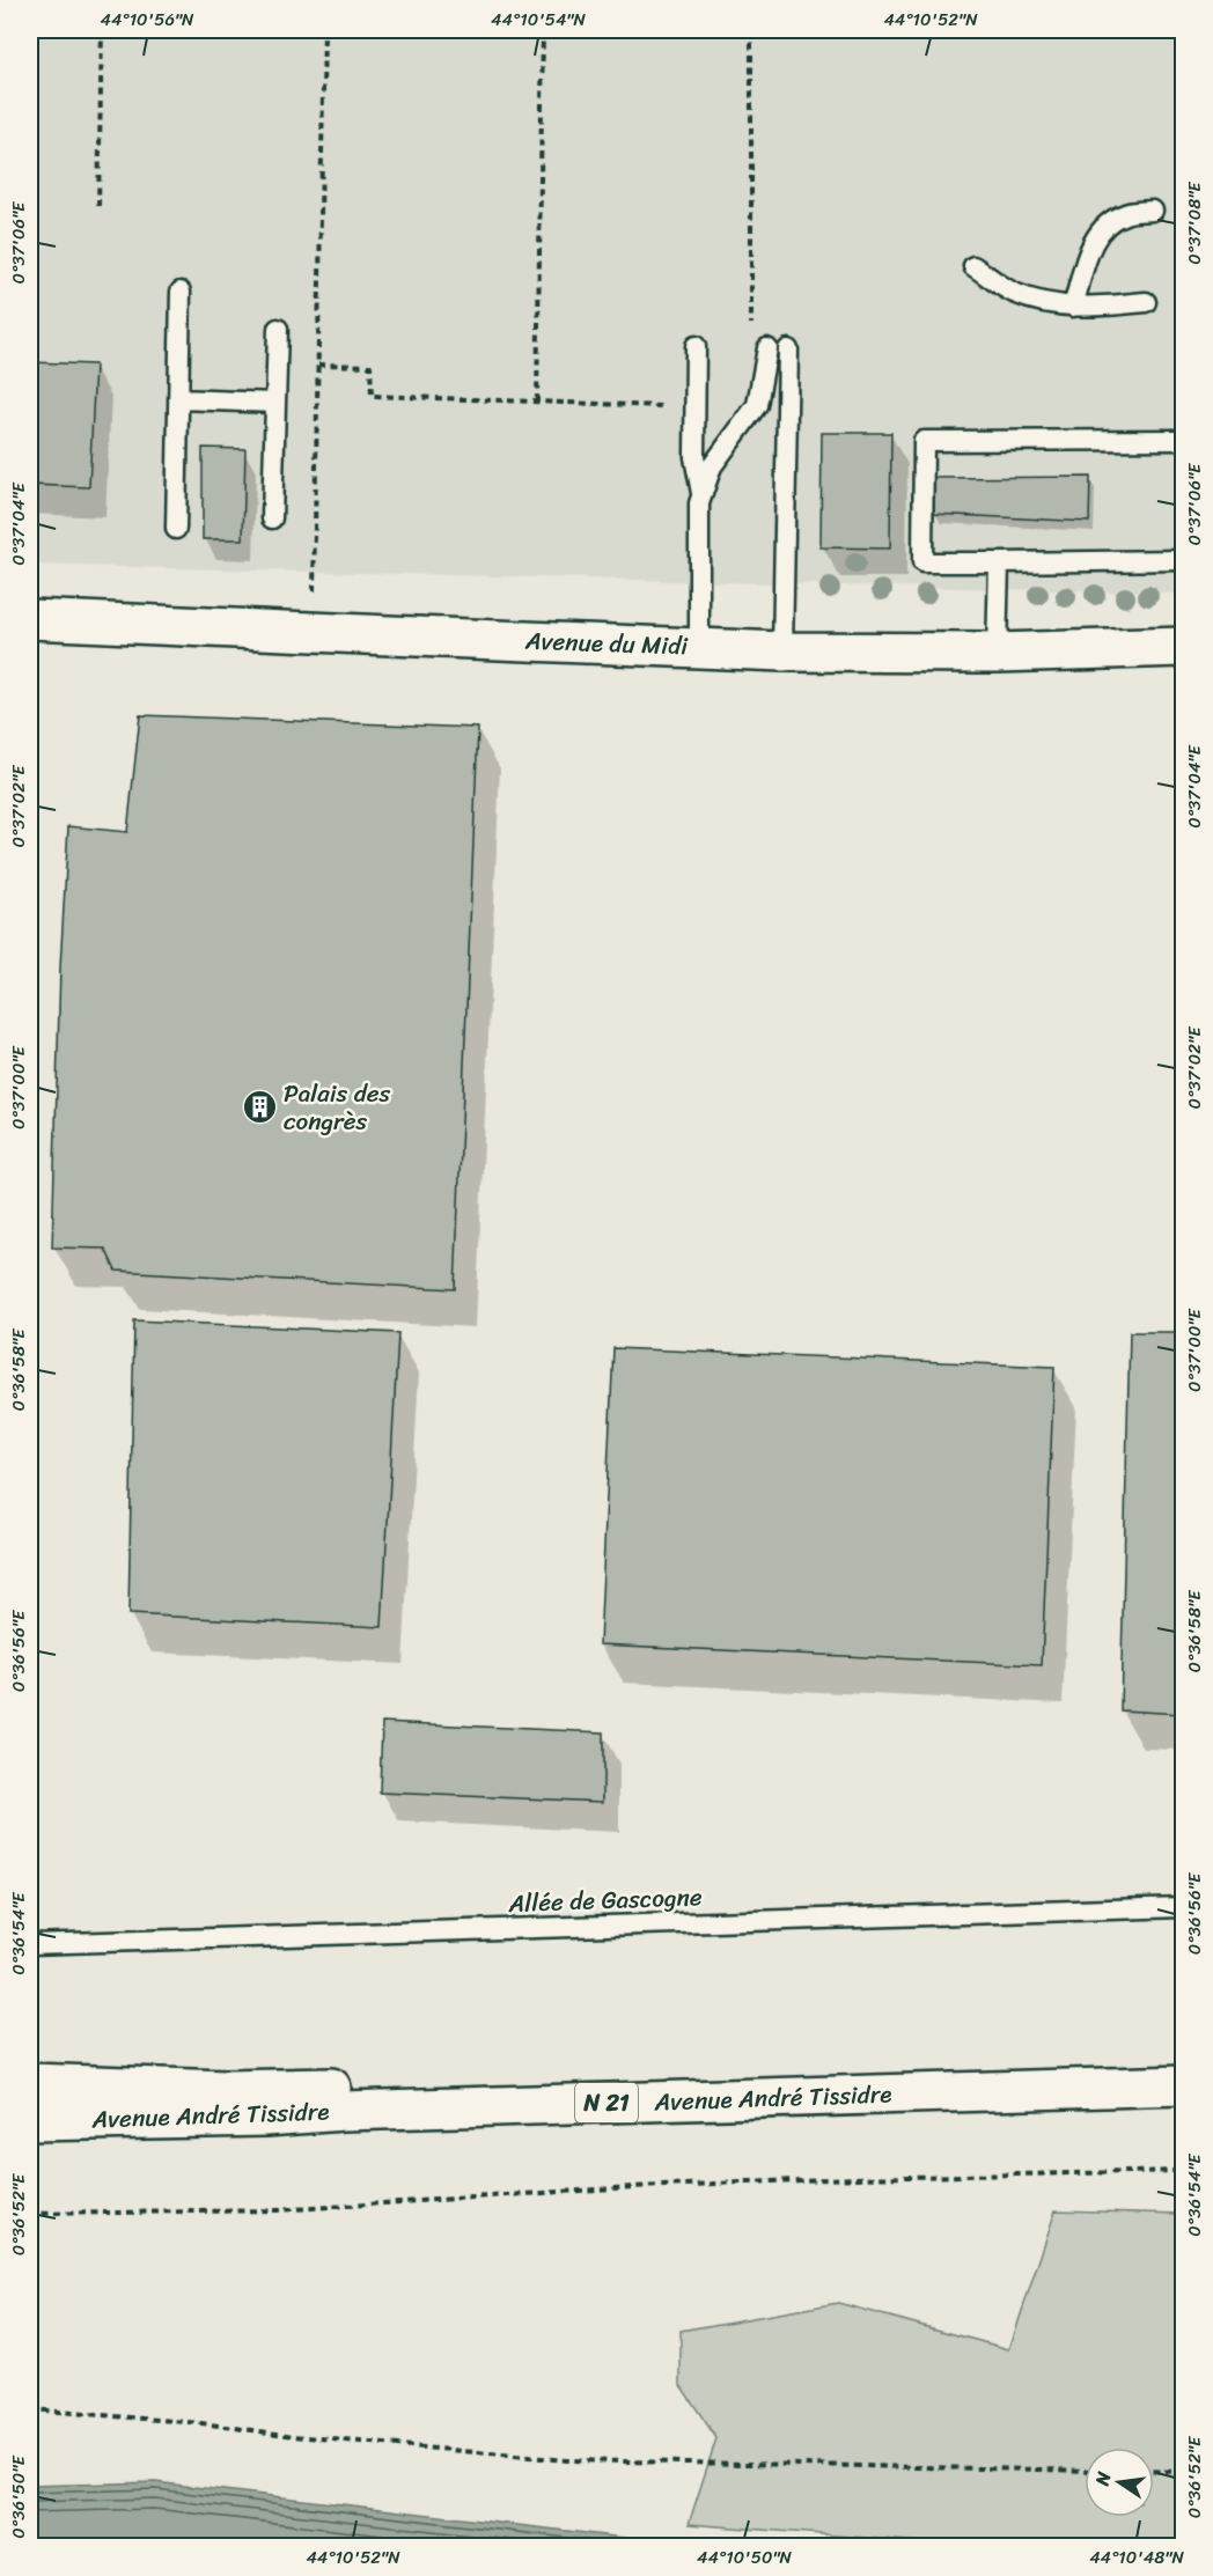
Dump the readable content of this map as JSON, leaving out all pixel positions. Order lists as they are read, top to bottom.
{
  "streets": {
    "main road": ["Avenue du Midi", "Avenue André Tissidre", "N 21"],
    "lane": ["Allée de Gascogne"]
  },
  "places": {
    "building": ["Palais des congrès"]
  },
  "north": "left",
  "coordinates": [
    "44°10'56\"N",
    "44°10'54\"N",
    "44°10'52\"N",
    "0°37'08\"E",
    "0°37'06\"E",
    "0°37'04\"E",
    "0°37'02\"E",
    "0°37'00\"E",
    "0°36'58\"E",
    "0°36'56\"E",
    "0°36'54\"E",
    "0°36'52\"E",
    "0°36'50\"E",
    "44°10'50\"N",
    "44°10'48\"N"
  ]
}
